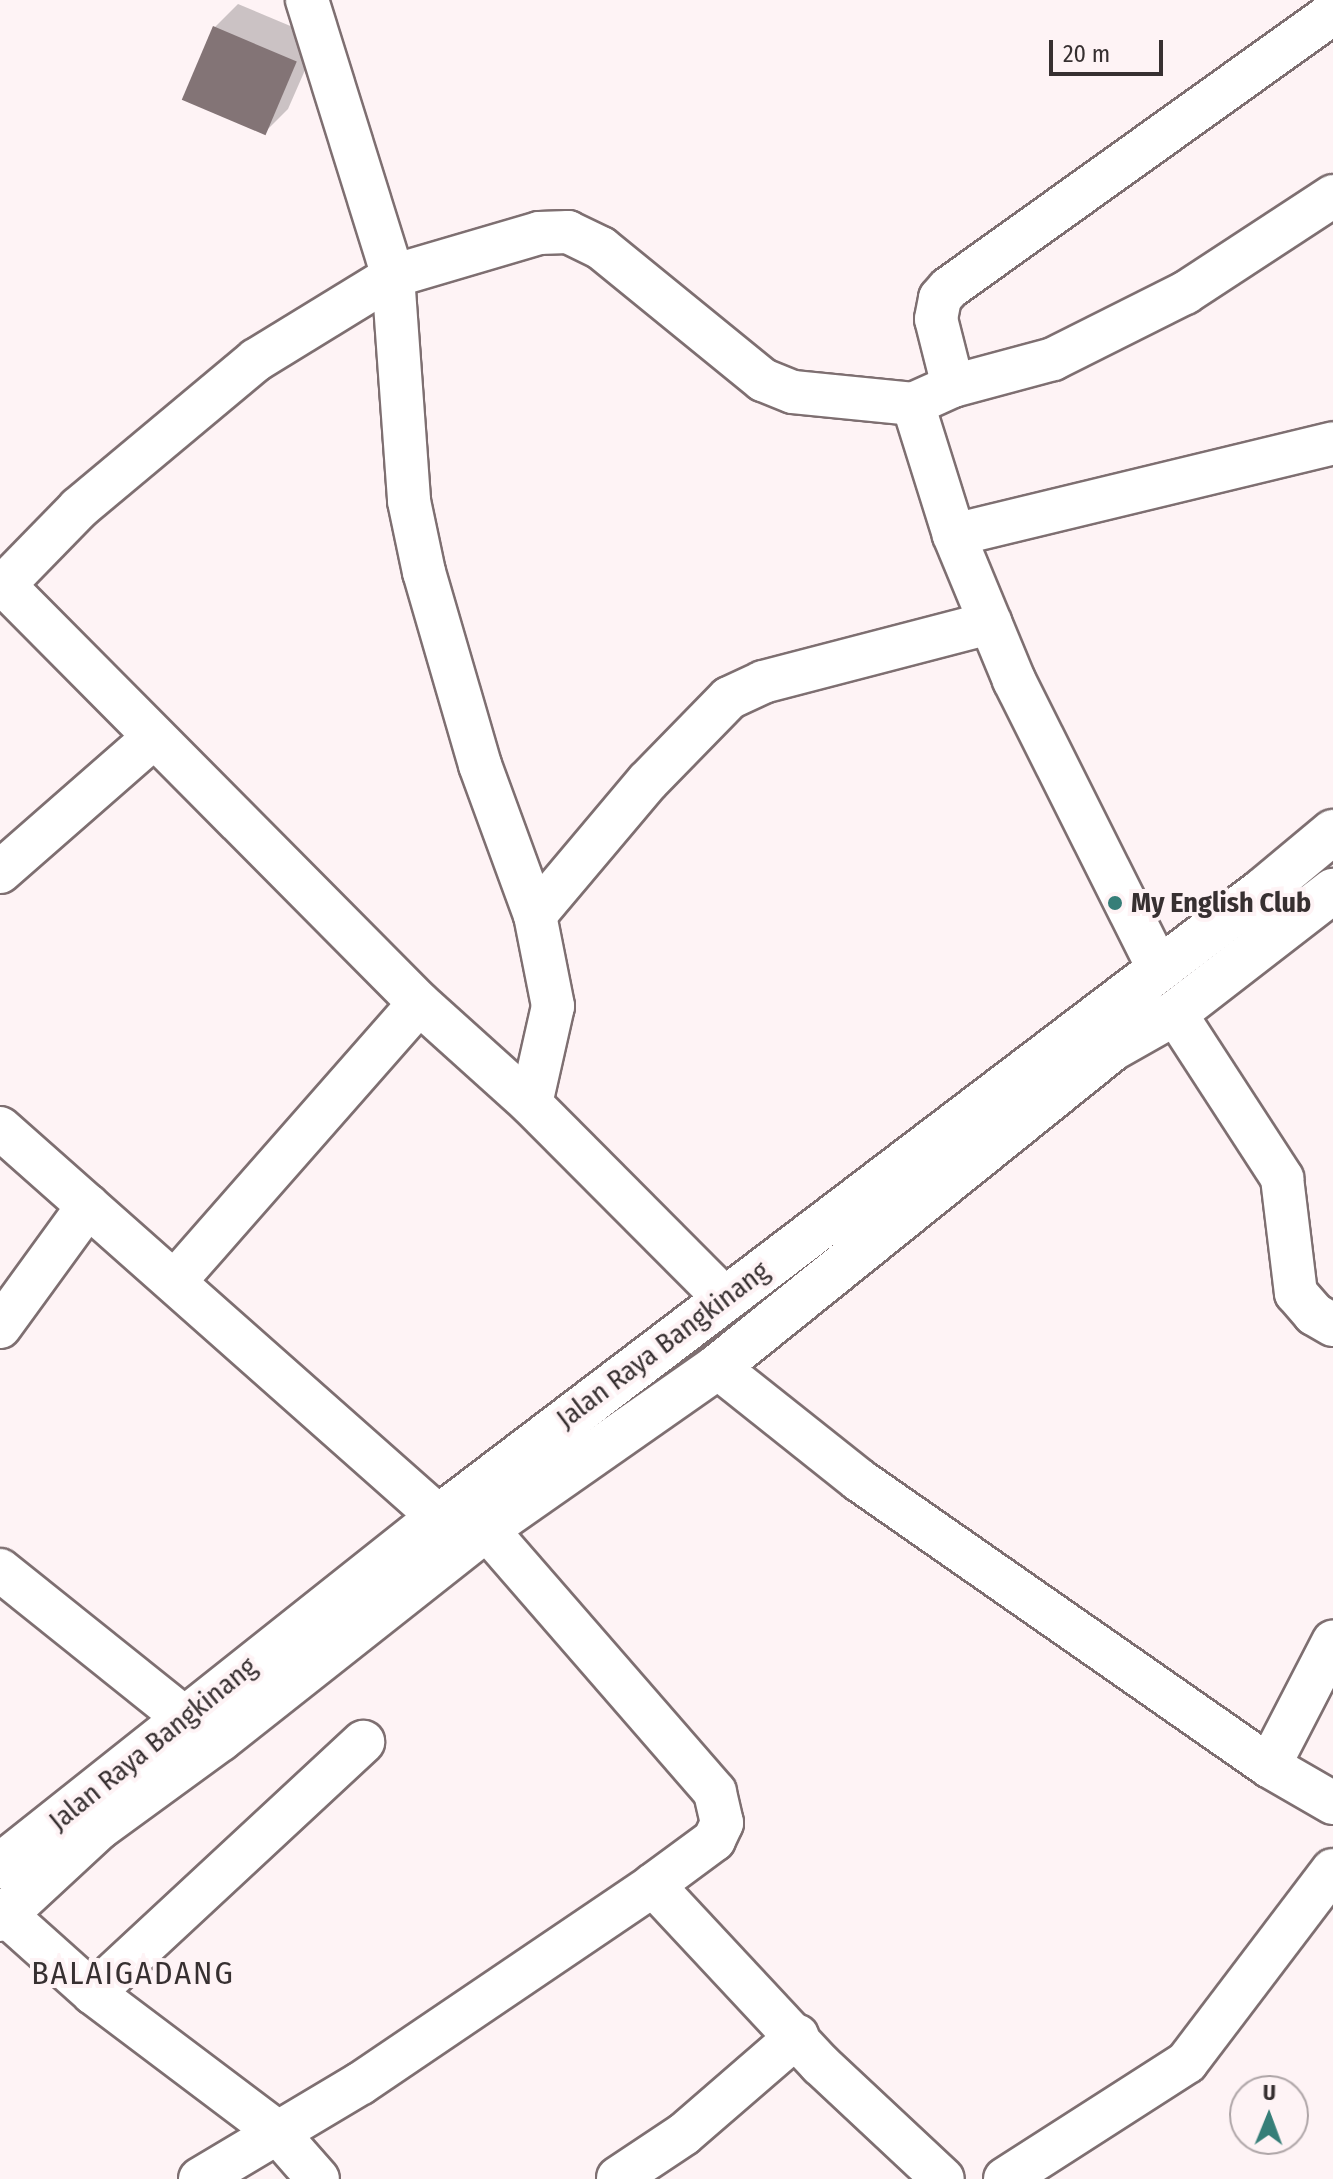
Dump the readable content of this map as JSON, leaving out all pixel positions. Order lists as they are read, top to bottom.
{
  "streets": {
    "highway": ["Jalan Raya Bangkinang"]
  },
  "districts": ["BALAIGADANG"],
  "places": ["My English Club"],
  "scale_bar": "20 m",
  "north": "top"
}
